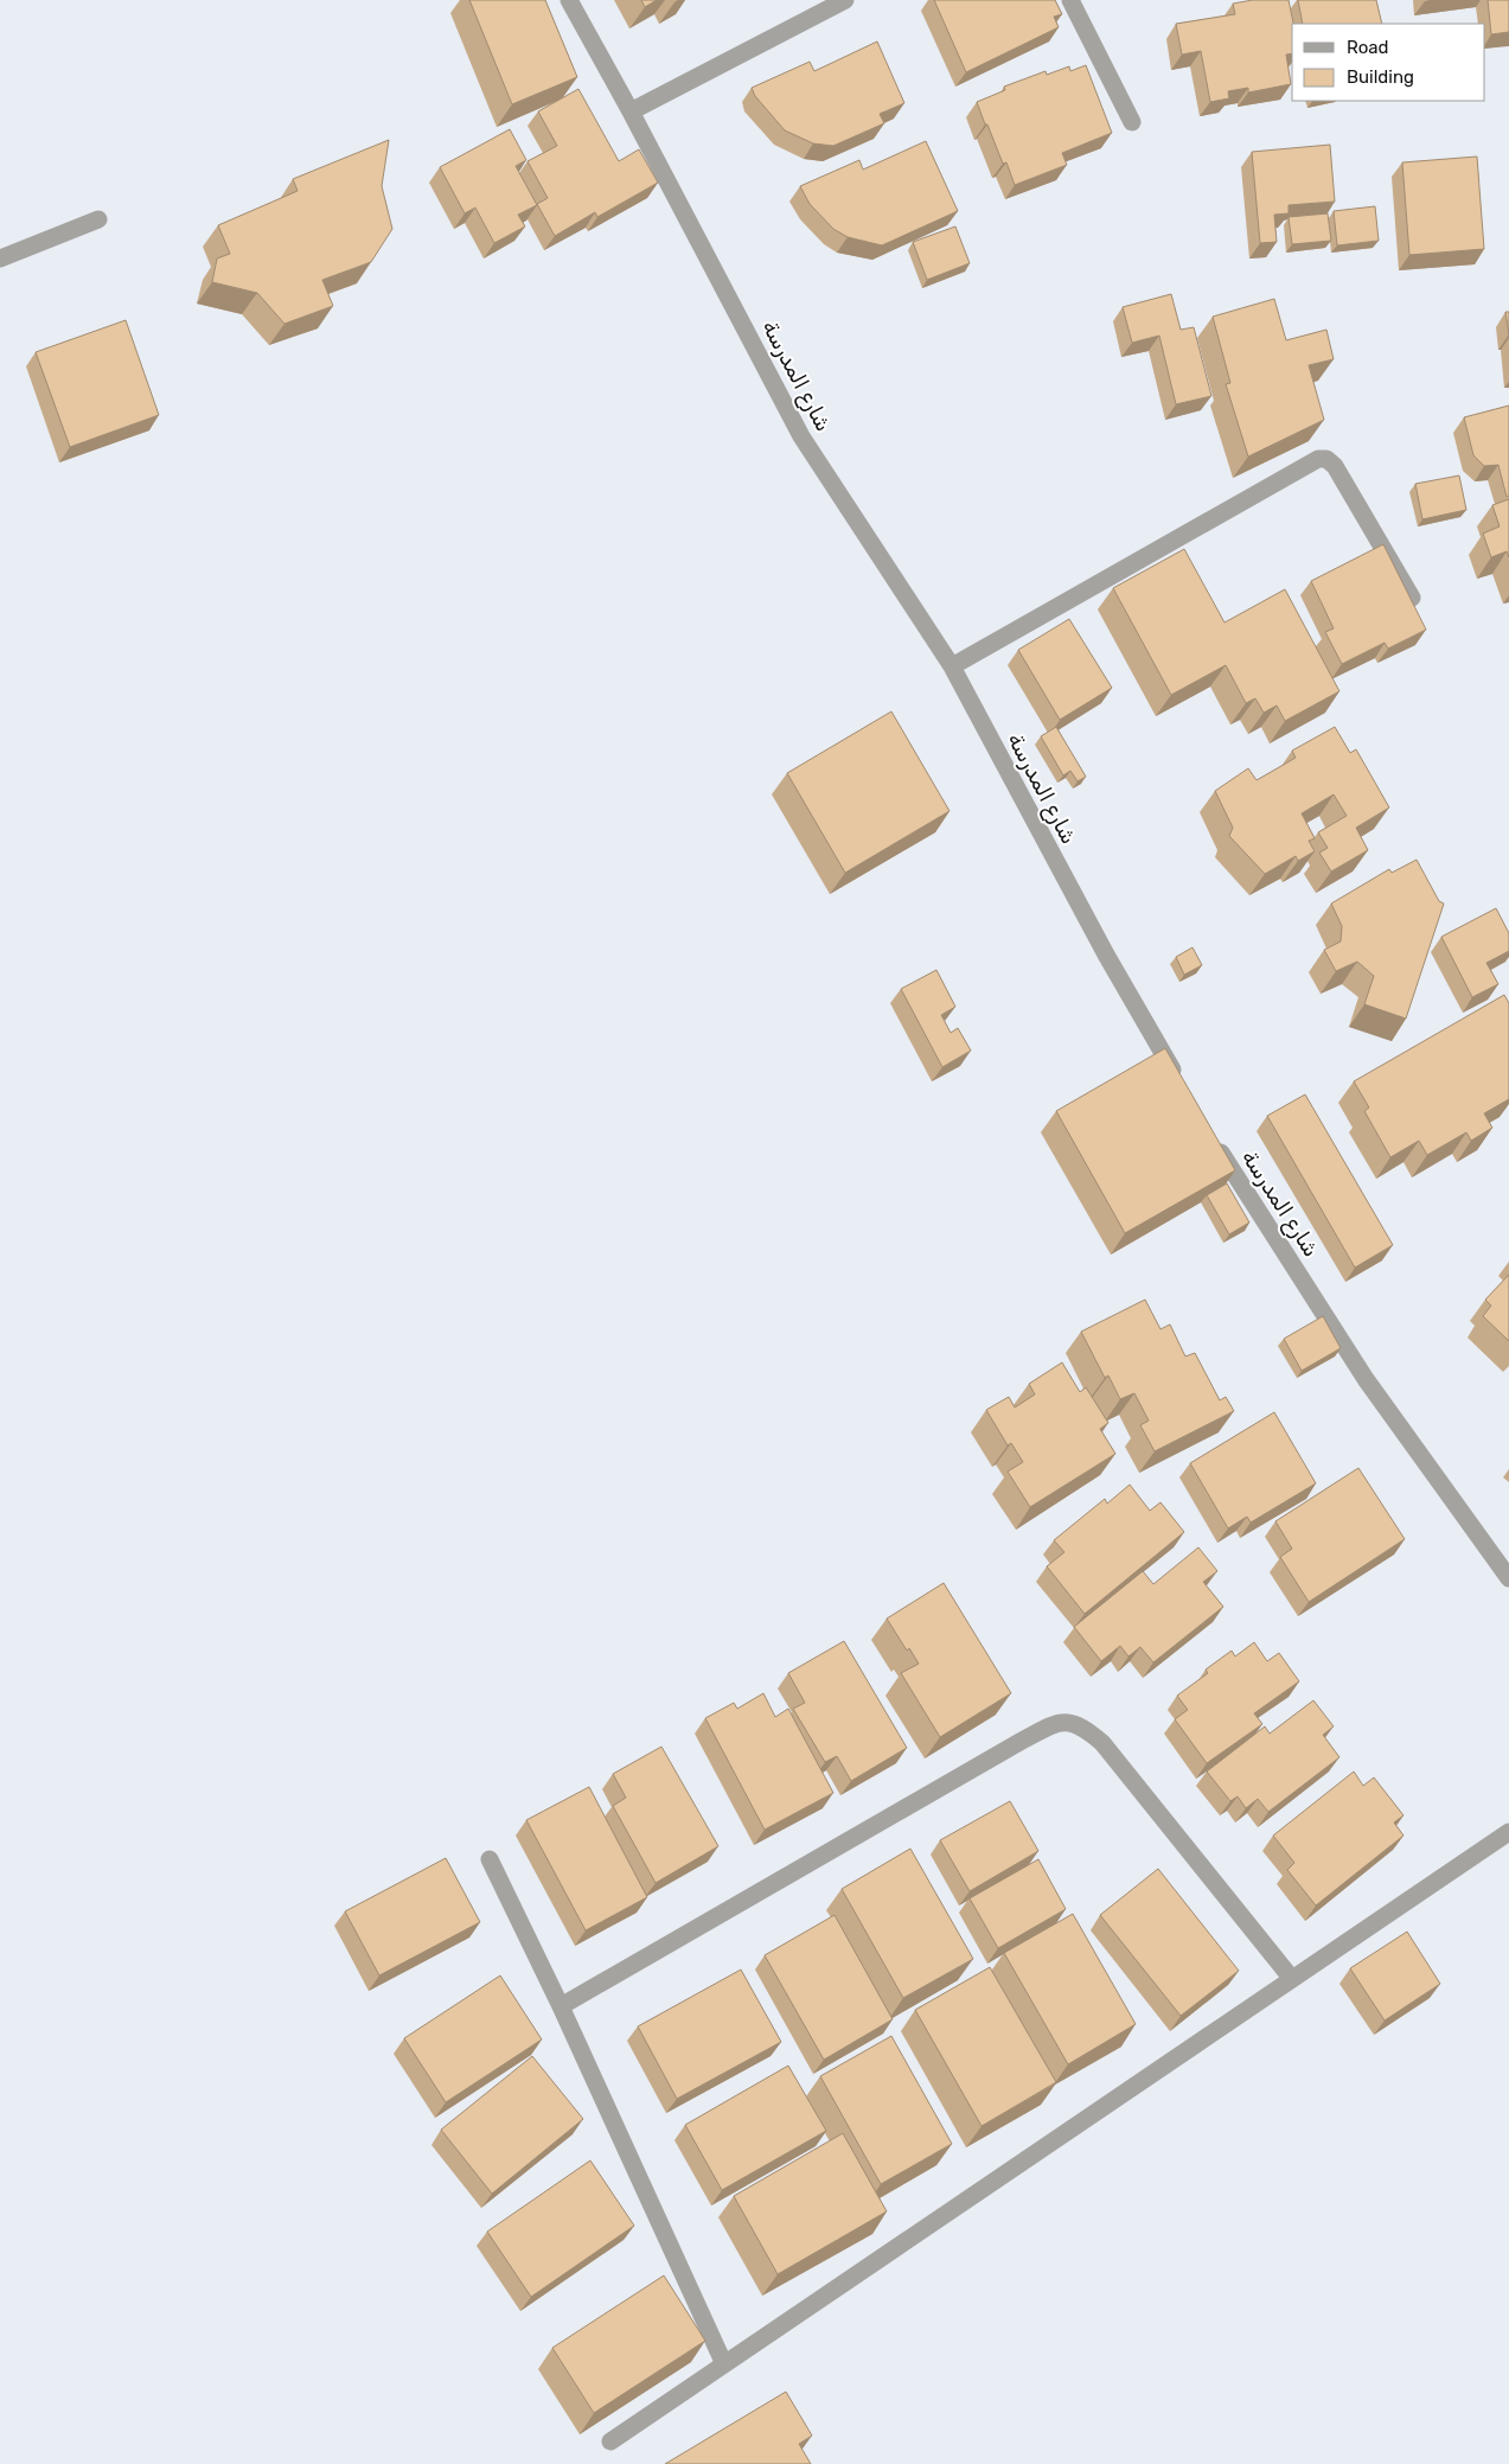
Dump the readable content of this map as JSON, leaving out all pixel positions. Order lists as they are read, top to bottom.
{
  "streets": {
    "street": ["شارع المدرسة"]
  },
  "legend": ["Road", "Building"]
}
